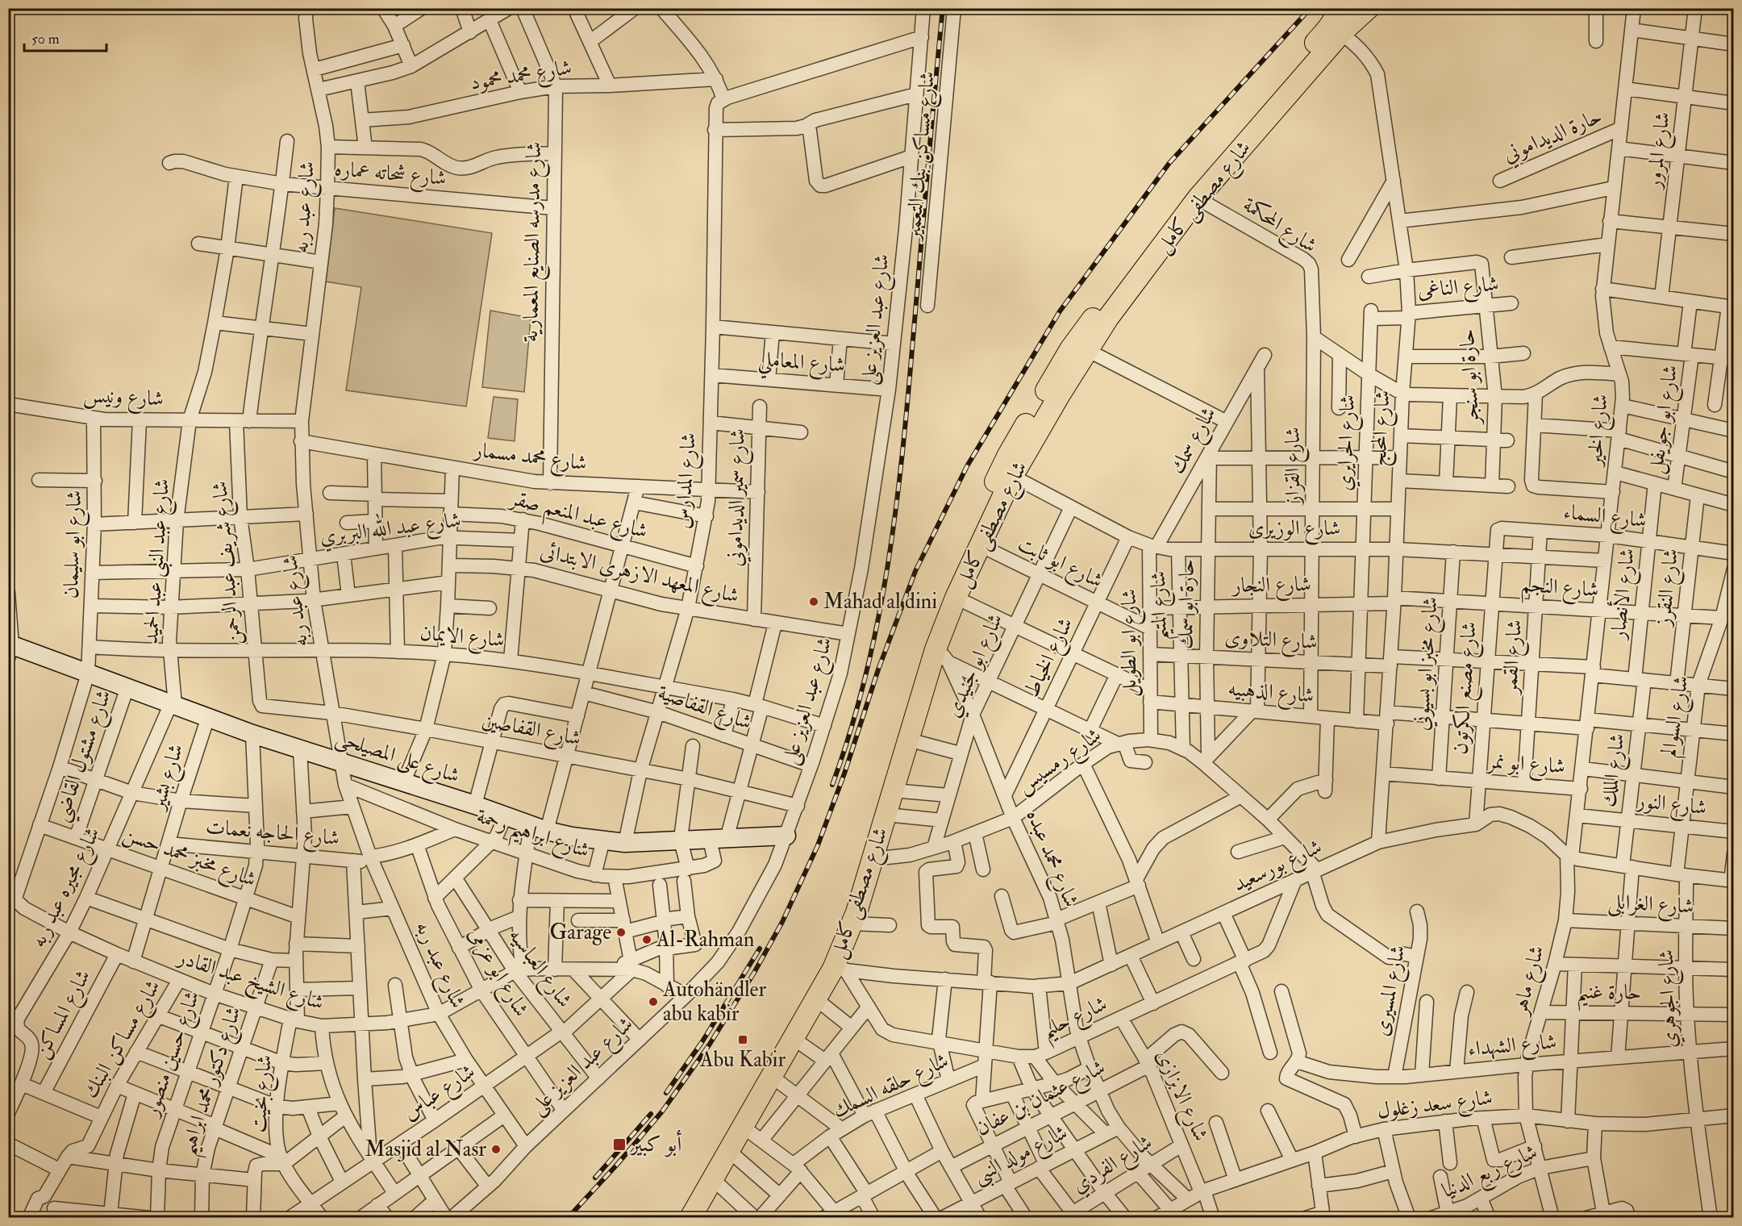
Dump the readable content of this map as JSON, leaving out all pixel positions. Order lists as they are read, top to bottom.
{
  "streets": {
    "main road": ["شارع مصطفى كامل"],
    "street": [
      "شارع محمد محمود",
      "حارة الديداموني",
      "شارع المرور",
      "شارع مساكن بنك التعمير",
      "شارع شحاته عماره",
      "شارع عبد ربه",
      "شارع المحكمة",
      "شارع مدرسه الصنايع المعمارية",
      "شارع الناغى",
      "شارع عبد العزيز على",
      "شارع المعاملي",
      "حارة ابو سنجر",
      "شارع ونيس",
      "شارع ابو جويفل",
      "شارع المحلج",
      "شارع الخير",
      "شارع سمك",
      "شارع الحرايري",
      "شارع محمد مسمار",
      "شارع القزاز",
      "شارع المدارس",
      "شارع سمير الديداموني",
      "شارع عبد المنعم صقر",
      "شارع السماء",
      "شارع عبد الله البربري",
      "شارع الوزيرى",
      "شارع ابو سليمان",
      "شارع عبد النبى عبد الحميد",
      "شارع ابو ثابت",
      "شارع شريف عبد الرحمن",
      "شارع المعهد الازهرى الابتدائى",
      "شارع النجار",
      "شارع النجم",
      "شارع النقرز",
      "شارع الأنصار",
      "حارة ابو سمك",
      "شارع المتيم",
      "شارع الايمان",
      "شارع التلاوى",
      "شارع ابو الطويل",
      "شارع القمر",
      "شارع الخياط",
      "شارع مخبز ابو بسيوني",
      "شارع ابو جنيدي",
      "شارع مصنع الكرتون",
      "شارع الذهبيه",
      "شارع القفاصية",
      "شارع السوالم",
      "شارع القفاصين",
      "شارع مشتول القاضي",
      "شارع على المصيلحى",
      "شارع رمسيس",
      "شارع ابو نمر",
      "شارع الملك",
      "شارع بشير",
      "شارع النور",
      "شارع الحاجه نعمات",
      "شارع ابراهيم رحمة",
      "شارع مخبز محمد حسن",
      "شارع محمد عبده",
      "شارع بورسعيد",
      "شارع مجيره عبد ربه",
      "شارع الغرابلى",
      "شارع العباسيه",
      "شارع ابو عزمى",
      "شارع الشيخ عبد القادر",
      "شارع ماهر",
      "شارع المسيرى",
      "حارة غنيم",
      "شارع الجوهري",
      "شارع المساكن",
      "شارع حليم",
      "شارع مساكن البنك",
      "شارع الشهداء",
      "شارع حسين منصور",
      "شارع دكتور محمد ابراهيم",
      "شارع حلقه السمك",
      "شارع عباس",
      "شارع بخيت",
      "شارع الابزازى",
      "شارع عثمان بن عفان",
      "شارع سعد زغلول",
      "شارع مولد النبى",
      "شارع الفردي",
      "شارع ربع الدنيا"
    ]
  },
  "crossings": [
    ["شارع محمد محمود", "شارع مدرسه الصنايع المعمارية"],
    ["حارة الديداموني", "شارع الخير"],
    ["شارع شحاته عماره", "شارع عبد ربه"],
    ["شارع شحاته عماره", "شارع مدرسه الصنايع المعمارية"],
    ["شارع شحاته عماره", "شارع عبد النبى عبد الحميد"],
    ["شارع شحاته عماره", "شارع شريف عبد الرحمن"],
    ["شارع مصطفى كامل", "شارع المحكمة"],
    ["شارع مصطفى كامل", "شارع المحلج"],
    ["شارع مصطفى كامل", "شارع الوزيرى"],
    ["شارع مصطفى كامل", "شارع ابو ثابت"],
    ["شارع مصطفى كامل", "شارع رمسيس"],
    ["شارع مصطفى كامل", "شارع محمد عبده"],
    ["شارع مصطفى كامل", "شارع بورسعيد"],
    ["شارع مصطفى كامل", "شارع حليم"],
    ["شارع عبد ربه", "شارع عبد العزيز على"],
    ["شارع عبد ربه", "شارع ونيس"],
    ["شارع عبد ربه", "شارع محمد مسمار"],
    ["شارع عبد ربه", "شارع عبد الله البربري"],
    ["شارع عبد ربه", "شارع الايمان"],
    ["شارع عبد ربه", "شارع القفاصين"],
    ["شارع عبد ربه", "شارع على المصيلحى"],
    ["شارع عبد ربه", "شارع الحاجه نعمات"],
    ["شارع عبد ربه", "شارع ابراهيم رحمة"],
    ["شارع عبد ربه", "شارع الشيخ عبد القادر"],
    ["شارع عبد ربه", "شارع عباس"],
    ["شارع المحكمة", "شارع القزاز"],
    ["شارع مدرسه الصنايع المعمارية", "شارع محمد مسمار"],
    ["شارع الناغى", "حارة ابو سنجر"],
    ["شارع الناغى", "شارع المحلج"],
    ["شارع الناغى", "شارع الحرايري"],
    ["شارع عبد العزيز على", "شارع المعاملي"],
    ["شارع عبد العزيز على", "شارع المعهد الازهرى الابتدائى"],
    ["شارع عبد العزيز على", "شارع الايمان"],
    ["شارع عبد العزيز على", "شارع القفاصية"],
    ["شارع عبد العزيز على", "شارع القفاصين"],
    ["شارع عبد العزيز على", "شارع على المصيلحى"],
    ["شارع عبد العزيز على", "شارع العباسيه"],
    ["شارع عبد العزيز على", "شارع ابو عزمى"],
    ["شارع عبد العزيز على", "شارع الشيخ عبد القادر"],
    ["شارع المعاملي", "شارع المدارس"],
    ["حارة ابو سنجر", "شارع المحلج"],
    ["شارع ونيس", "شارع ابو سليمان"],
    ["شارع ونيس", "شارع عبد النبى عبد الحميد"],
    ["شارع ونيس", "شارع شريف عبد الرحمن"],
    ["شارع المحلج", "شارع الوزيرى"],
    ["شارع المحلج", "شارع النجار"],
    ["شارع المحلج", "شارع النجم"],
    ["شارع المحلج", "شارع التلاوى"],
    ["شارع المحلج", "شارع الذهبيه"],
    ["شارع المحلج", "شارع ابو نمر"],
    ["شارع المحلج", "شارع بورسعيد"],
    ["شارع الخير", "شارع السماء"],
    ["شارع الخير", "شارع الوزيرى"],
    ["شارع الخير", "شارع النجم"],
    ["شارع الخير", "شارع التلاوى"],
    ["شارع الخير", "شارع الذهبيه"],
    ["شارع الخير", "شارع ابو نمر"],
    ["شارع الخير", "شارع النور"],
    ["شارع الخير", "شارع بورسعيد"],
    ["شارع الخير", "شارع ماهر"],
    ["شارع سمك", "شارع الوزيرى"],
    ["شارع سمك", "حارة ابو سمك"],
    ["شارع سمك", "شارع ابو الطويل"],
    ["شارع الحرايري", "شارع الوزيرى"],
    ["شارع الحرايري", "شارع النجار"],
    ["شارع الحرايري", "شارع التلاوى"],
    ["شارع الحرايري", "شارع الذهبيه"],
    ["شارع محمد مسمار", "شارع المدارس"],
    ["شارع محمد مسمار", "شارع سمير الديداموني"],
    ["شارع القزاز", "شارع الوزيرى"],
    ["شارع القزاز", "شارع النجار"],
    ["شارع القزاز", "شارع التلاوى"],
    ["شارع القزاز", "شارع الذهبيه"],
    ["شارع المدارس", "شارع عبد المنعم صقر"],
    ["شارع المدارس", "شارع المعهد الازهرى الابتدائى"],
    ["شارع المدارس", "شارع الايمان"],
    ["شارع المدارس", "شارع القفاصية"],
    ["شارع المدارس", "شارع القفاصين"],
    ["شارع المدارس", "شارع على المصيلحى"],
    ["شارع سمير الديداموني", "شارع المعهد الازهرى الابتدائى"],
    ["شارع السماء", "شارع الوزيرى"],
    ["شارع السماء", "شارع النقرز"],
    ["شارع السماء", "شارع الأنصار"],
    ["شارع السماء", "شارع القمر"],
    ["شارع السماء", "شارع مصنع الكرتون"],
    ["شارع عبد الله البربري", "شارع ابو سليمان"],
    ["شارع عبد الله البربري", "شارع عبد النبى عبد الحميد"],
    ["شارع عبد الله البربري", "شارع شريف عبد الرحمن"],
    ["شارع الوزيرى", "حارة ابو سمك"],
    ["شارع الوزيرى", "شارع المتيم"],
    ["شارع الوزيرى", "شارع ابو الطويل"],
    ["شارع الوزيرى", "شارع القمر"],
    ["شارع الوزيرى", "شارع الخياط"],
    ["شارع الوزيرى", "شارع مخبز ابو بسيوني"],
    ["شارع الوزيرى", "شارع ابو جنيدي"],
    ["شارع الوزيرى", "شارع مصنع الكرتون"],
    ["شارع ابو سليمان", "شارع الايمان"],
    ["شارع ابو سليمان", "شارع على المصيلحى"],
    ["شارع ابو سليمان", "شارع مخبز محمد حسن"],
    ["شارع ابو سليمان", "شارع الشيخ عبد القادر"],
    ["شارع عبد النبى عبد الحميد", "شارع الايمان"],
    ["شارع عبد النبى عبد الحميد", "شارع على المصيلحى"],
    ["شارع عبد النبى عبد الحميد", "شارع مجيره عبد ربه"],
    ["شارع ابو ثابت", "شارع ابو الطويل"],
    ["شارع ابو ثابت", "شارع الخياط"],
    ["شارع ابو ثابت", "شارع ابو جنيدي"],
    ["شارع شريف عبد الرحمن", "شارع الايمان"],
    ["شارع شريف عبد الرحمن", "شارع القفاصين"],
    ["شارع النجار", "شارع النجم"],
    ["شارع النجار", "حارة ابو سمك"],
    ["شارع النجار", "شارع المتيم"],
    ["شارع النجار", "شارع ابو الطويل"],
    ["شارع النجم", "شارع النقرز"],
    ["شارع النجم", "شارع الأنصار"],
    ["شارع النجم", "شارع القمر"],
    ["شارع النجم", "شارع مخبز ابو بسيوني"],
    ["شارع النجم", "شارع مصنع الكرتون"],
    ["شارع النجم", "شارع السوالم"],
    ["شارع النقرز", "شارع التلاوى"],
    ["شارع الأنصار", "شارع التلاوى"],
    ["شارع الأنصار", "شارع الملك"],
    ["حارة ابو سمك", "شارع التلاوى"],
    ["حارة ابو سمك", "شارع الذهبيه"],
    ["حارة ابو سمك", "شارع رمسيس"],
    ["شارع المتيم", "شارع التلاوى"],
    ["شارع المتيم", "شارع الذهبيه"],
    ["شارع المتيم", "شارع رمسيس"],
    ["شارع التلاوى", "شارع ابو الطويل"],
    ["شارع التلاوى", "شارع القمر"],
    ["شارع التلاوى", "شارع مخبز ابو بسيوني"],
    ["شارع التلاوى", "شارع مصنع الكرتون"],
    ["شارع التلاوى", "شارع السوالم"],
    ["شارع التلاوى", "شارع الملك"],
    ["شارع ابو الطويل", "شارع الذهبيه"],
    ["شارع ابو الطويل", "شارع رمسيس"],
    ["شارع القمر", "شارع الذهبيه"],
    ["شارع القمر", "شارع ابو نمر"],
    ["شارع الخياط", "شارع محمد عبده"],
    ["شارع مخبز ابو بسيوني", "شارع الذهبيه"],
    ["شارع مخبز ابو بسيوني", "شارع ابو نمر"],
    ["شارع ابو جنيدي", "شارع رمسيس"],
    ["شارع ابو جنيدي", "شارع محمد عبده"],
    ["شارع مصنع الكرتون", "شارع الذهبيه"],
    ["شارع مصنع الكرتون", "شارع ابو نمر"],
    ["شارع مصنع الكرتون", "شارع بورسعيد"],
    ["شارع الذهبيه", "شارع السوالم"],
    ["شارع الذهبيه", "شارع الملك"],
    ["شارع السوالم", "شارع النور"],
    ["شارع السوالم", "شارع بورسعيد"],
    ["شارع السوالم", "شارع الجوهري"],
    ["شارع مشتول القاضي", "شارع على المصيلحى"],
    ["شارع مشتول القاضي", "شارع مخبز محمد حسن"],
    ["شارع على المصيلحى", "شارع بشير"],
    ["شارع على المصيلحى", "شارع ابراهيم رحمة"],
    ["شارع على المصيلحى", "شارع مجيره عبد ربه"],
    ["شارع على المصيلحى", "شارع حسين منصور"],
    ["شارع على المصيلحى", "شارع بخيت"],
    ["شارع رمسيس", "شارع محمد عبده"],
    ["شارع رمسيس", "شارع بورسعيد"],
    ["شارع الملك", "شارع النور"],
    ["شارع الملك", "شارع بورسعيد"],
    ["شارع الملك", "شارع الغرابلى"],
    ["شارع الملك", "حارة غنيم"],
    ["شارع الملك", "شارع الشهداء"],
    ["شارع بشير", "شارع الحاجه نعمات"],
    ["شارع بشير", "شارع مخبز محمد حسن"],
    ["شارع بشير", "شارع الشيخ عبد القادر"],
    ["شارع الحاجه نعمات", "شارع ابراهيم رحمة"],
    ["شارع الحاجه نعمات", "شارع ابو عزمى"],
    ["شارع الحاجه نعمات", "شارع حسين منصور"],
    ["شارع الحاجه نعمات", "شارع بخيت"],
    ["شارع مخبز محمد حسن", "شارع مجيره عبد ربه"],
    ["شارع مخبز محمد حسن", "شارع حسين منصور"],
    ["شارع مخبز محمد حسن", "شارع بخيت"],
    ["شارع محمد عبده", "شارع بورسعيد"],
    ["شارع محمد عبده", "شارع حليم"],
    ["شارع محمد عبده", "شارع عثمان بن عفان"],
    ["شارع محمد عبده", "شارع سعد زغلول"],
    ["شارع محمد عبده", "شارع مولد النبى"],
    ["شارع محمد عبده", "شارع الفردي"],
    ["شارع بورسعيد", "شارع ماهر"],
    ["شارع بورسعيد", "شارع الجوهري"],
    ["شارع بورسعيد", "شارع حليم"],
    ["شارع مجيره عبد ربه", "شارع الشيخ عبد القادر"],
    ["شارع الغرابلى", "شارع ماهر"],
    ["شارع الغرابلى", "شارع الجوهري"],
    ["شارع العباسيه", "شارع الشيخ عبد القادر"],
    ["شارع العباسيه", "شارع عباس"],
    ["شارع ابو عزمى", "شارع الشيخ عبد القادر"],
    ["شارع ابو عزمى", "شارع عباس"],
    ["شارع الشيخ عبد القادر", "شارع المساكن"],
    ["شارع الشيخ عبد القادر", "شارع مساكن البنك"],
    ["شارع الشيخ عبد القادر", "شارع حسين منصور"],
    ["شارع الشيخ عبد القادر", "شارع دكتور محمد ابراهيم"],
    ["شارع الشيخ عبد القادر", "شارع عباس"],
    ["شارع الشيخ عبد القادر", "شارع بخيت"],
    ["شارع ماهر", "حارة غنيم"],
    ["شارع ماهر", "شارع الشهداء"],
    ["شارع ماهر", "شارع سعد زغلول"],
    ["شارع ماهر", "شارع ربع الدنيا"],
    ["شارع المسيرى", "شارع الشهداء"],
    ["حارة غنيم", "شارع الجوهري"],
    ["شارع الجوهري", "شارع الشهداء"],
    ["شارع الجوهري", "شارع سعد زغلول"],
    ["شارع حليم", "شارع الابزازى"],
    ["شارع عباس", "شارع بخيت"],
    ["شارع الابزازى", "شارع عثمان بن عفان"],
    ["شارع الابزازى", "شارع سعد زغلول"],
    ["شارع الابزازى", "شارع الفردي"]
  ],
  "places": {
    "other": [
      "Mahad al dini",
      "Garage",
      "Al-Rahman",
      "Autohändler abu kabir",
      "Masjid al Nasr"
    ],
    "transit": ["Abu Kabir", "أبو كبير"]
  },
  "scale_bar": "50 m"
}
